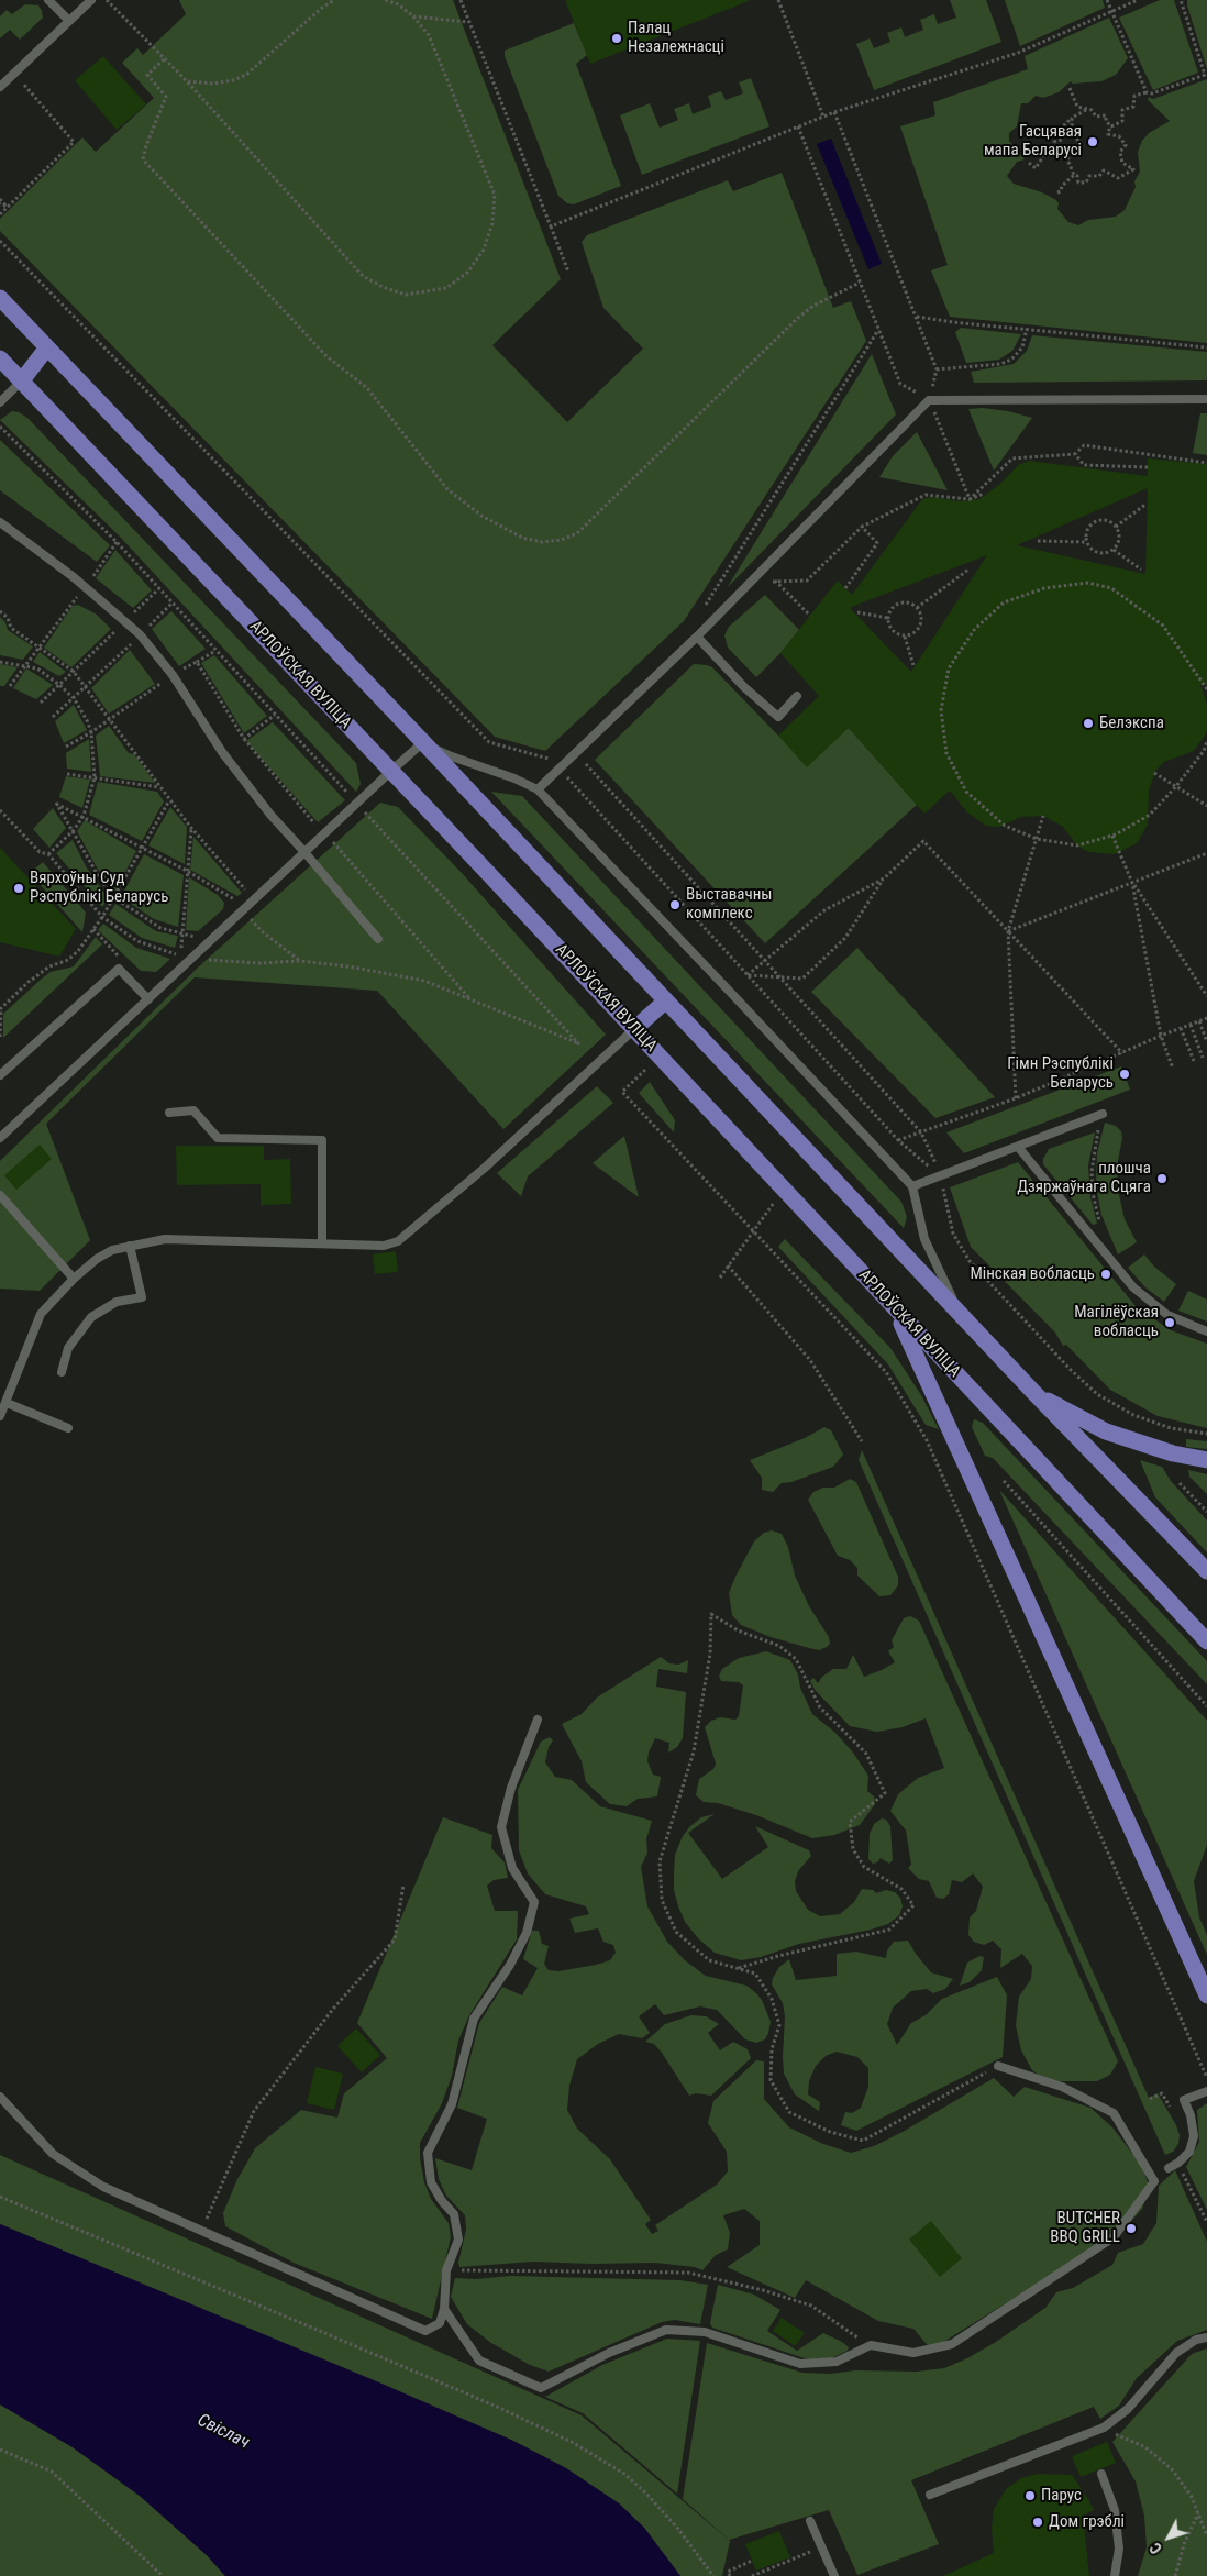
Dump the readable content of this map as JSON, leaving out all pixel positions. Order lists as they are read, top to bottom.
{
  "streets": {
    "main road": ["АРЛОЎСКАЯ ВУЛІЦА"]
  },
  "water": ["Свіслач"],
  "places": [
    "Палац Незалежнасці",
    "Гасцявая мапа Беларусі",
    "Белэкспа",
    "Вярхоўны Суд Рэспублікі Беларусь",
    "Выставачны комплекс",
    "Гімн Рэспублікі Беларусь",
    "плошча Дзяржаўнага Сцяга",
    "Мінская вобласць",
    "Магілёўская вобласць",
    "BUTCHER BBQ GRILL",
    "Парус",
    "Дом грэблі"
  ],
  "north": "bottom left"
}
